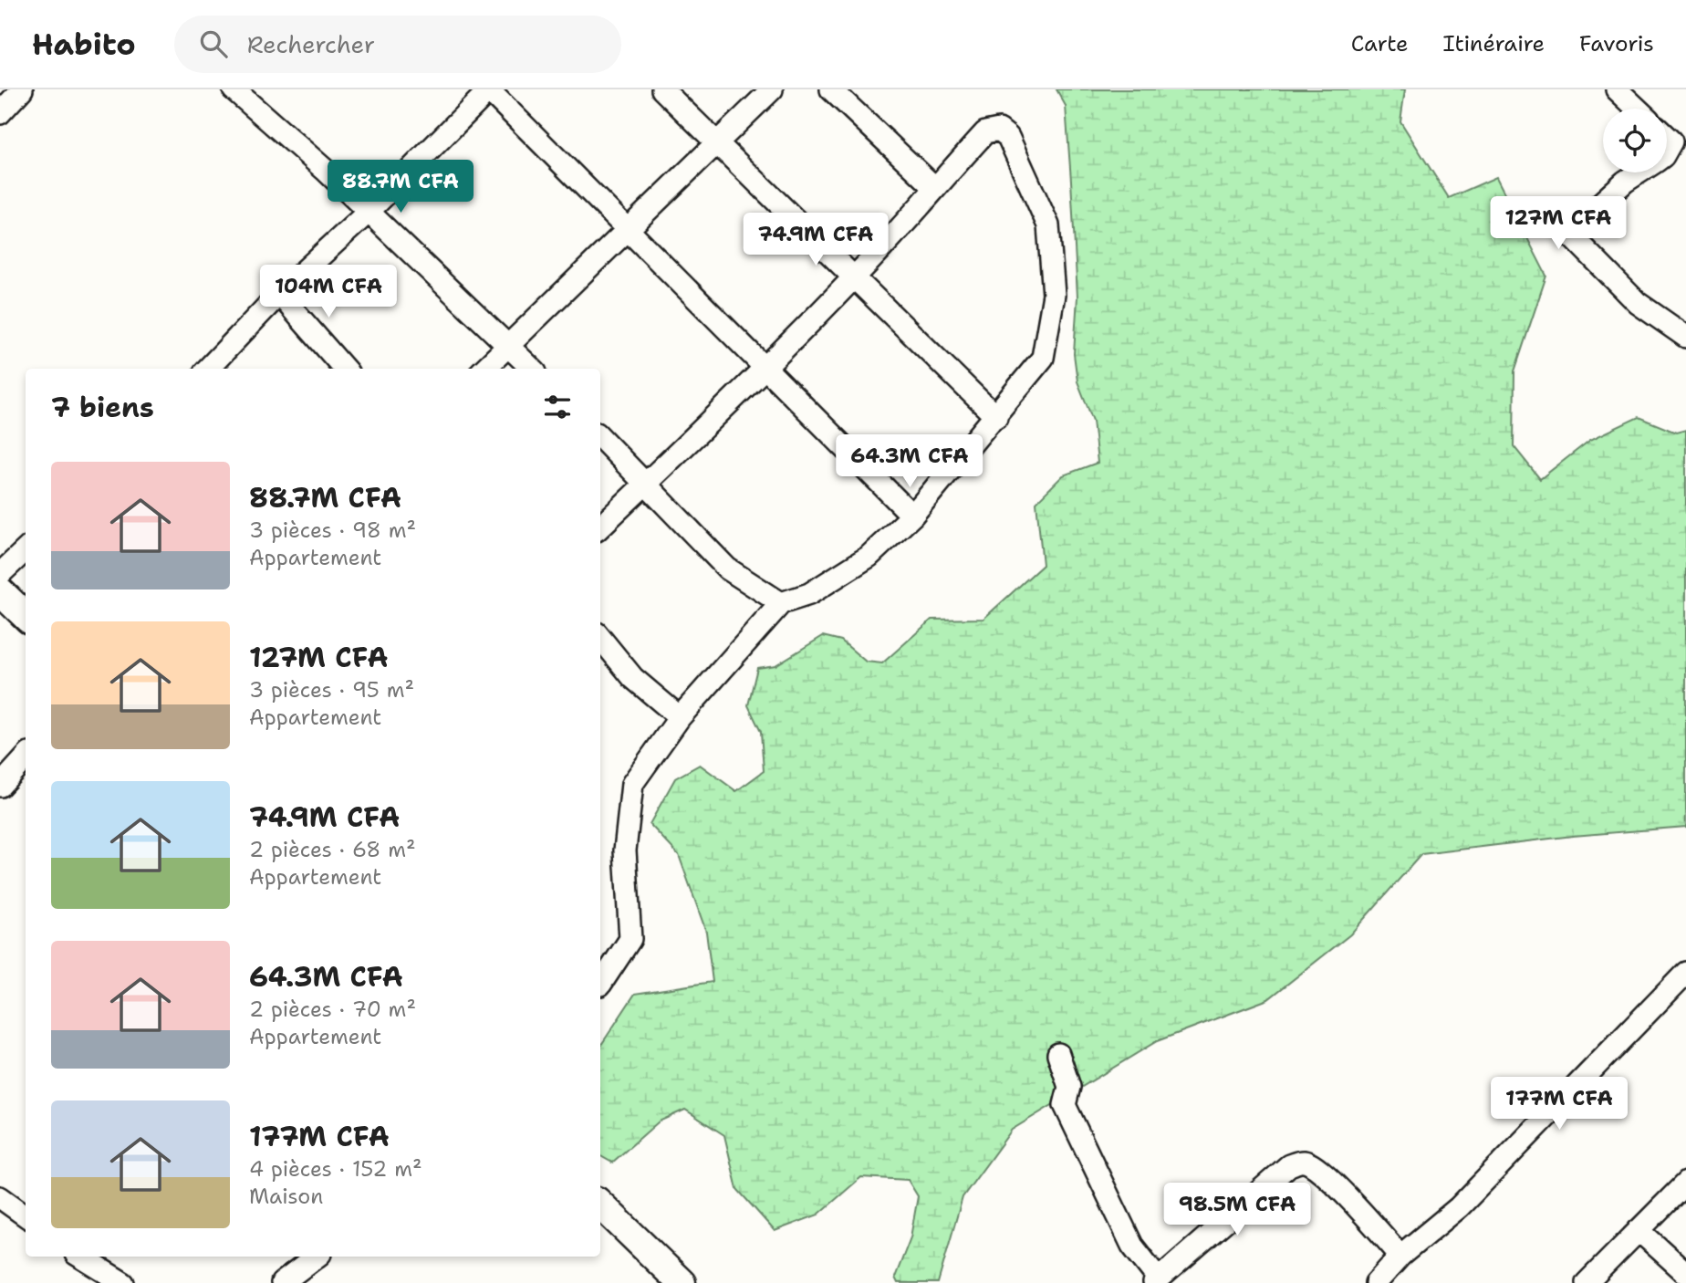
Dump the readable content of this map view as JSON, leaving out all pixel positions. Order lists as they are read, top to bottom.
{
  "page": {
    "header": "Habito",
    "search": "Rechercher",
    "nav": ["Carte", "Itinéraire", "Favoris"],
    "price": [
      "88.7M CFA",
      "127M CFA",
      "74.9M CFA",
      "104M CFA",
      "64.3M CFA",
      "177M CFA",
      "98.5M CFA"
    ],
    "heading": "7 biens",
    "list": [
      {
        "name": "88.7M CFA",
        "note": "3 pièces · 98 m² · Appartement"
      },
      {
        "name": "127M CFA",
        "note": "3 pièces · 95 m² · Appartement"
      },
      {
        "name": "74.9M CFA",
        "note": "2 pièces · 68 m² · Appartement"
      },
      {
        "name": "64.3M CFA",
        "note": "2 pièces · 70 m² · Appartement"
      },
      {
        "name": "177M CFA",
        "note": "4 pièces · 152 m² · Maison"
      }
    ]
  }
}
